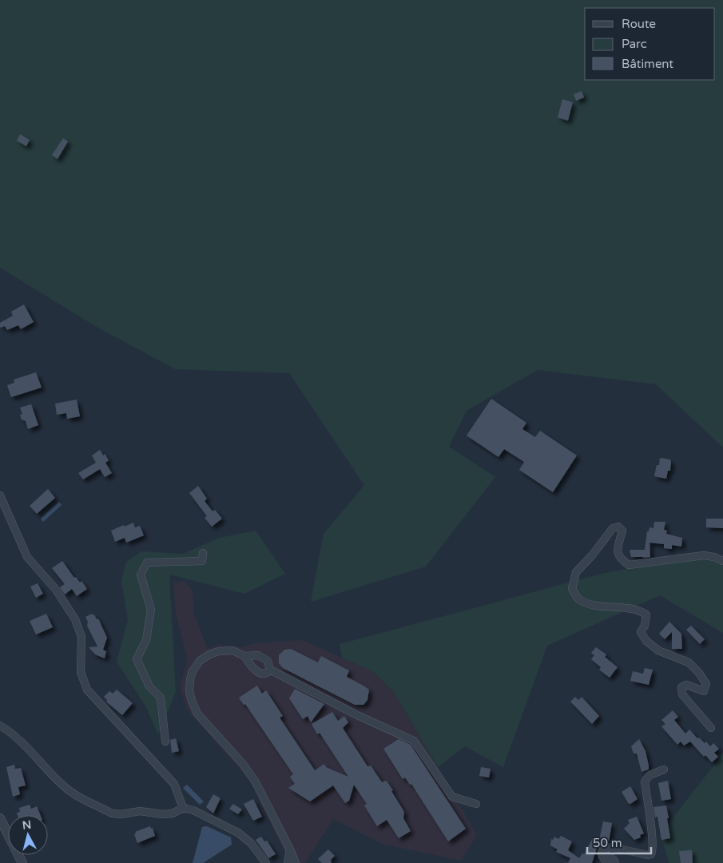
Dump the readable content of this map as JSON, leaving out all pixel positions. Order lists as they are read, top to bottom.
{
  "legend": ["Route", "Parc", "Bâtiment"],
  "scale_bar": "50 m",
  "north": "top"
}
